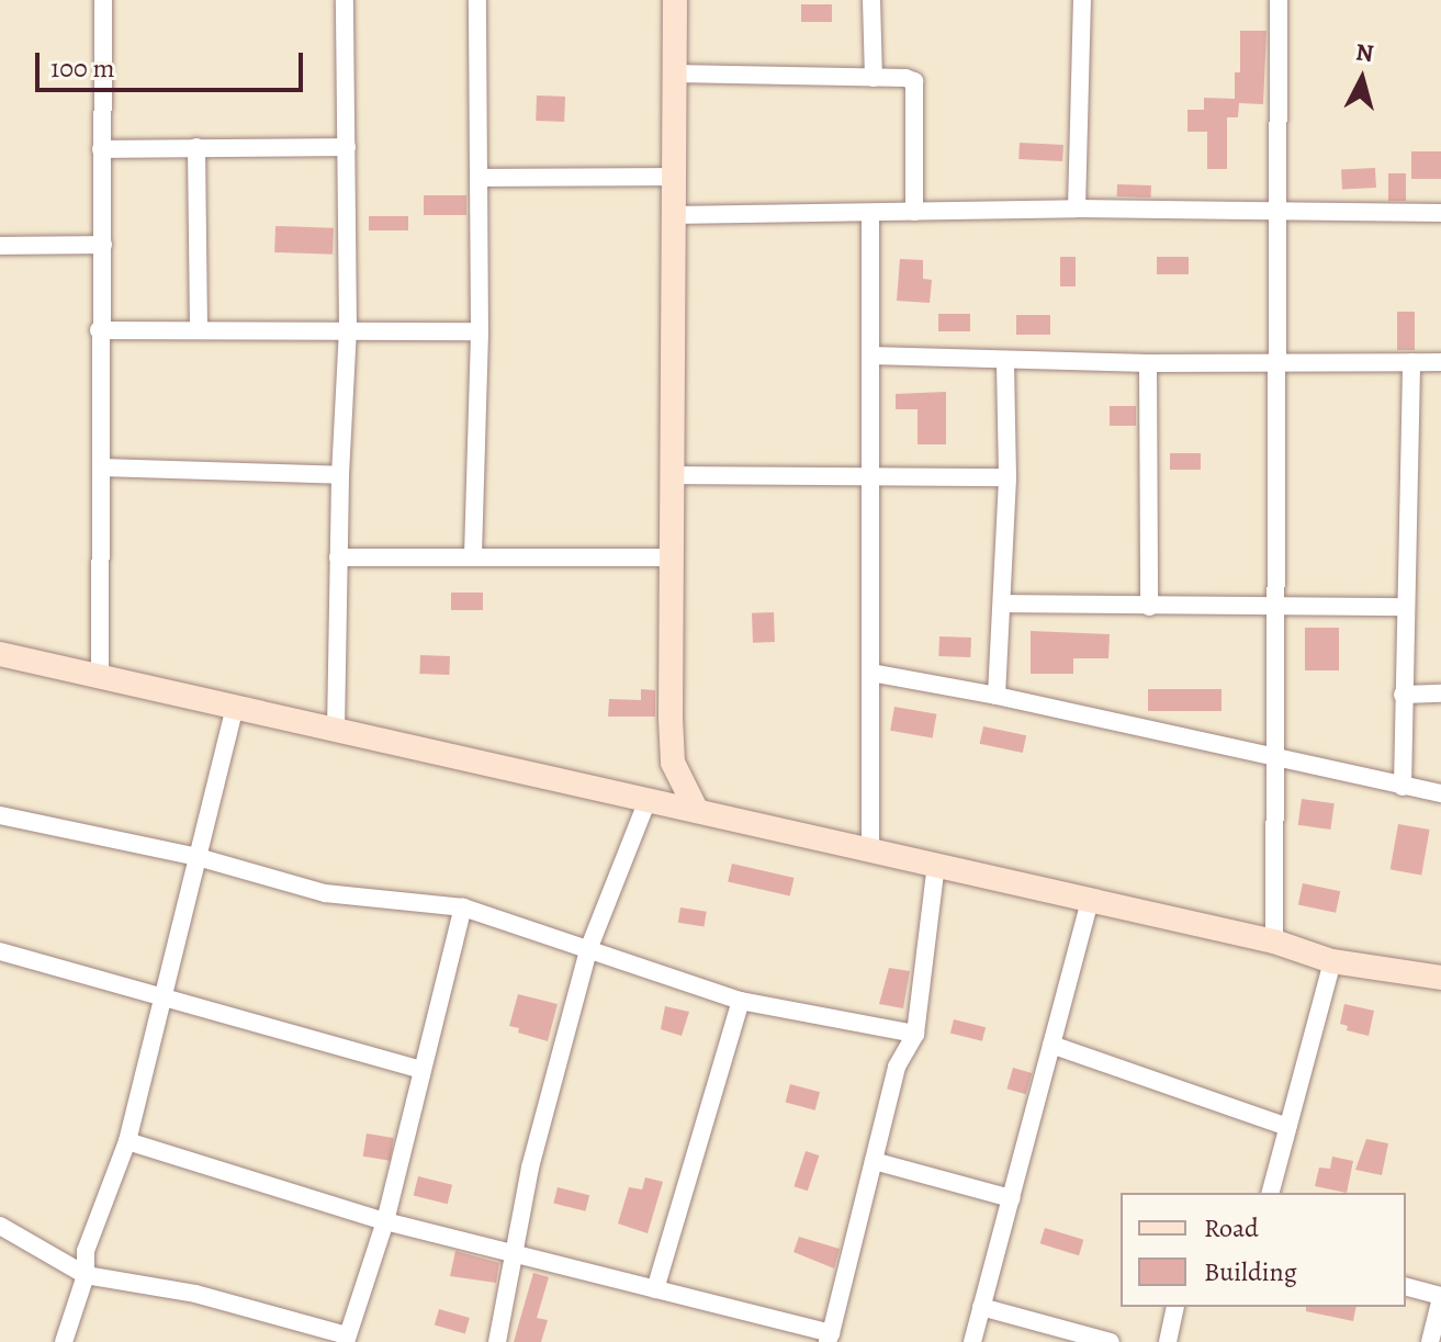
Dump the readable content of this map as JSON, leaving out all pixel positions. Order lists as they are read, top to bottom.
{
  "legend": ["Road", "Building"],
  "scale_bar": "100 m",
  "north": "top"
}
